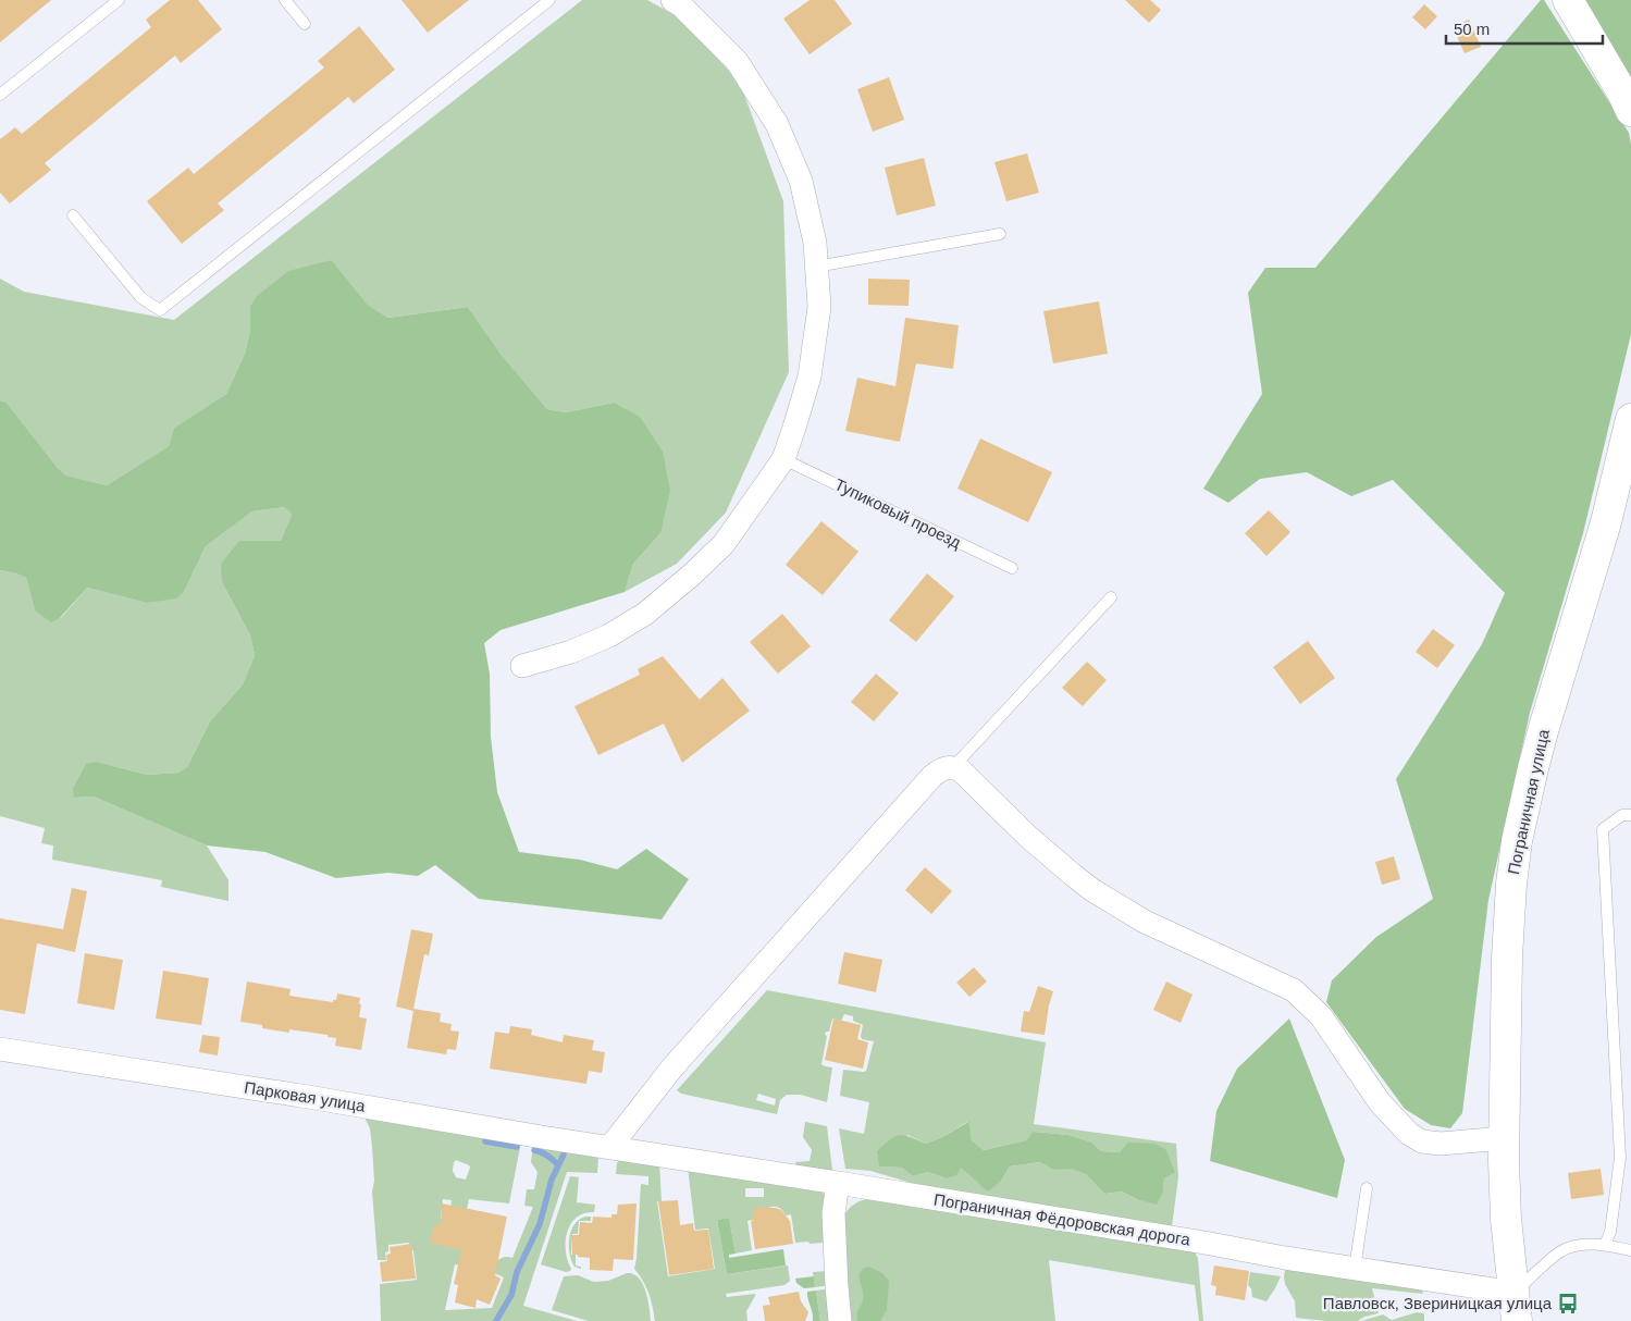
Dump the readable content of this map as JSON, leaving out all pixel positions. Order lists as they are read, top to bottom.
{
  "streets": {
    "street": ["Пограничная улица", "Парковая улица", "Пограничная Фёдоровская дорога"],
    "lane": ["Тупиковый проезд"]
  },
  "crossings": [
    ["Пограничная улица", "Пограничная Фёдоровская дорога"],
    ["Парковая улица", "Пограничная Фёдоровская дорога"]
  ],
  "places": {
    "bus stop": ["Павловск, Звериницкая улица"]
  },
  "scale_bar": "50 m"
}
